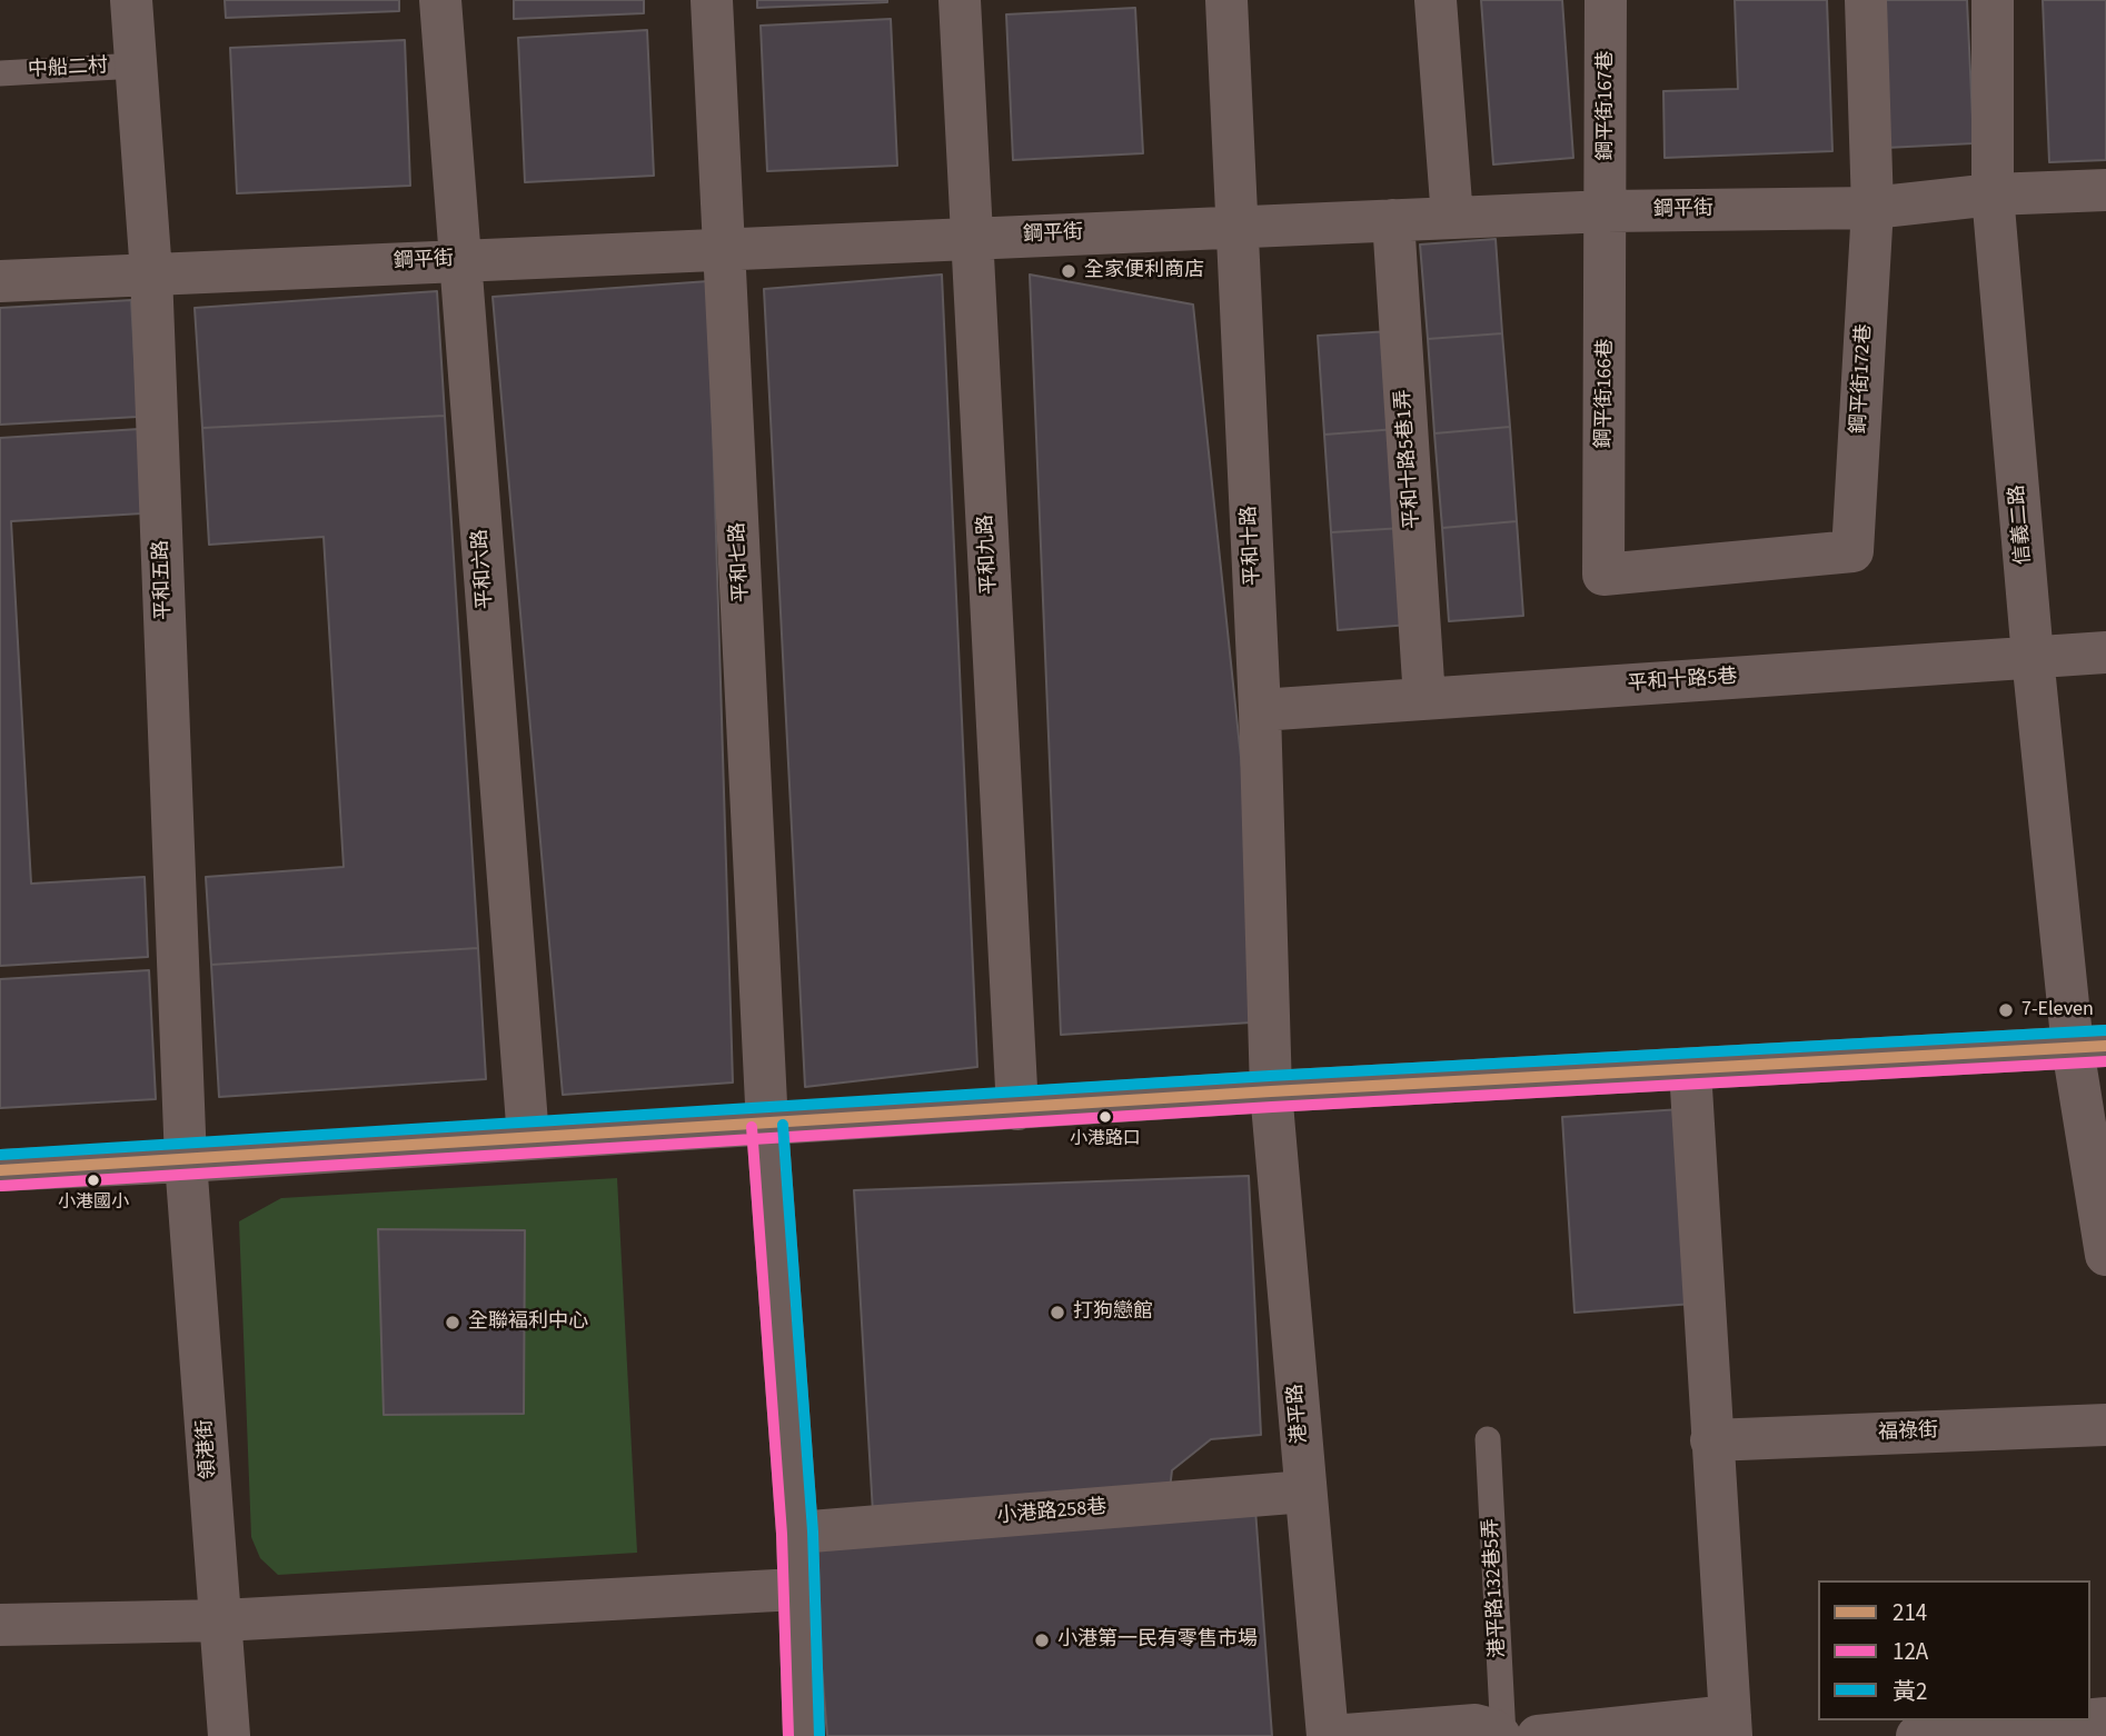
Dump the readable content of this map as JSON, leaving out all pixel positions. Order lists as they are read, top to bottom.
{
  "streets": {
    "street": [
      "鋼平街167巷",
      "鋼平街",
      "鋼平街172巷",
      "鋼平街166巷",
      "平和十路5巷1弄",
      "信義二路",
      "平和十路",
      "平和九路",
      "平和七路",
      "平和六路",
      "平和五路",
      "平和十路5巷",
      "港平路",
      "福祿街",
      "領港街",
      "小港路258巷"
    ],
    "lane": ["中船二村", "港平路132巷5弄"]
  },
  "crossings": [
    ["中船二村", "平和五路"],
    ["鋼平街167巷", "鋼平街"],
    ["鋼平街167巷", "鋼平街166巷"],
    ["鋼平街", "鋼平街172巷"],
    ["鋼平街", "鋼平街166巷"],
    ["鋼平街", "平和十路5巷1弄"],
    ["鋼平街", "信義二路"],
    ["鋼平街", "平和十路"],
    ["鋼平街", "平和九路"],
    ["鋼平街", "平和七路"],
    ["鋼平街", "平和六路"],
    ["鋼平街", "平和五路"],
    ["鋼平街172巷", "鋼平街166巷"],
    ["平和十路5巷1弄", "平和十路5巷"],
    ["信義二路", "平和十路5巷"],
    ["平和十路", "平和十路5巷"],
    ["平和十路", "港平路"],
    ["平和七路", "小港路258巷"],
    ["平和五路", "領港街"],
    ["港平路", "小港路258巷"]
  ],
  "places": [
    "全家便利商店",
    "7-Eleven",
    "小港路口",
    "小港國小",
    "打狗戀館",
    "全聯褔利中心",
    "小港第一民有零售市場"
  ],
  "lines": ["transit line 黃2", "transit line 214", "transit line 12A"],
  "legend": ["214", "12A", "黃2"]
}
